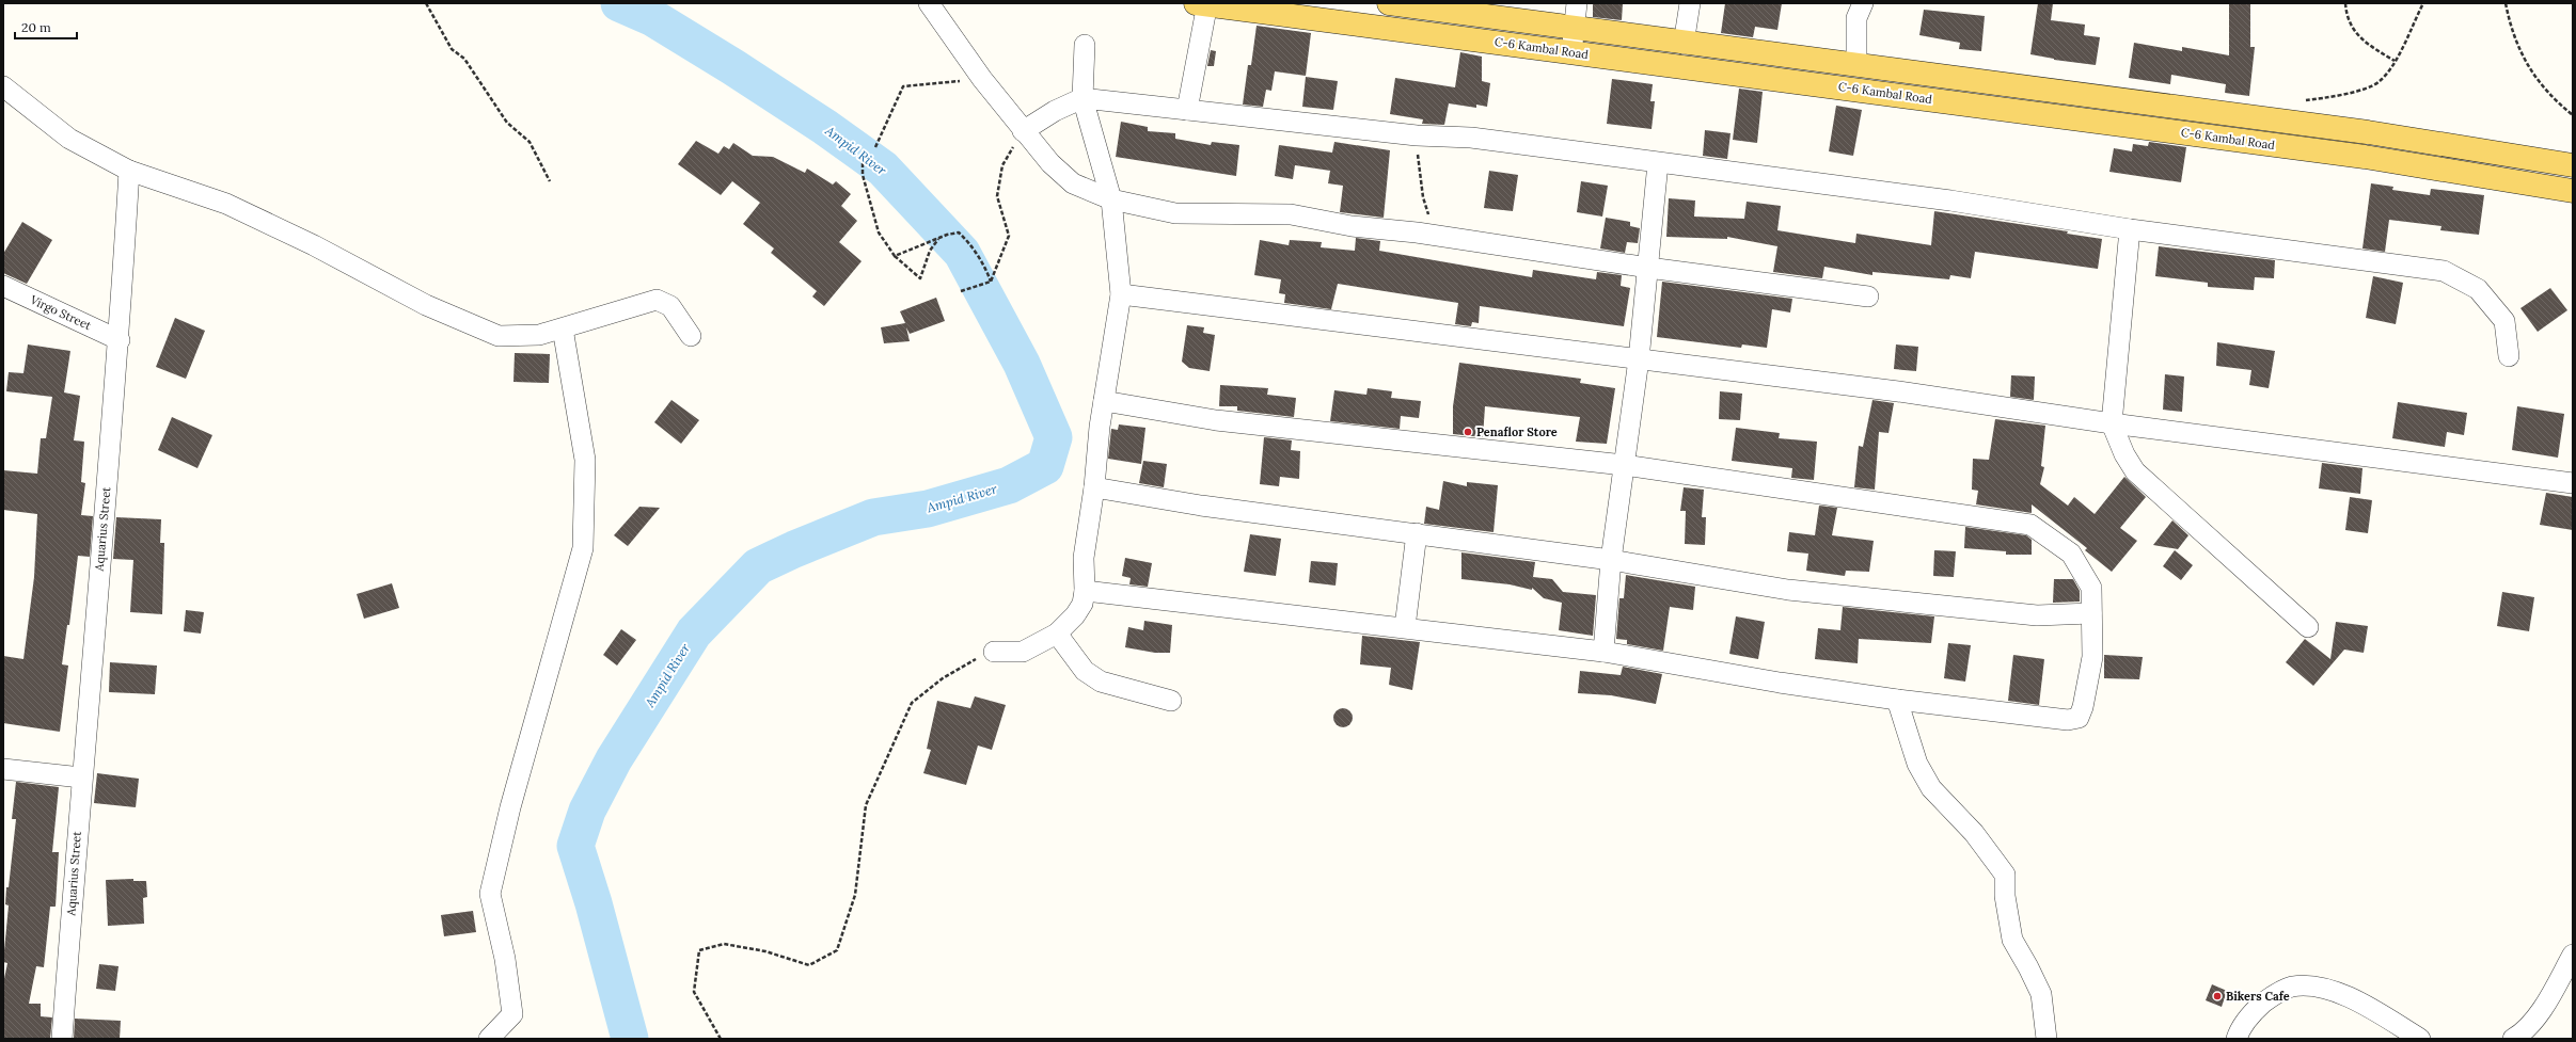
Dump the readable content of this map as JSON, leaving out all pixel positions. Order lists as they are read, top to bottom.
{
  "streets": {
    "main road": ["C-6 Kambal Road"],
    "street": ["Virgo Street", "Aquarius Street"]
  },
  "crossings": [
    ["Virgo Street", "Aquarius Street"]
  ],
  "water": ["Ampid River"],
  "places": ["Penaflor Store", "Bikers Cafe"],
  "scale_bar": "20 m"
}
